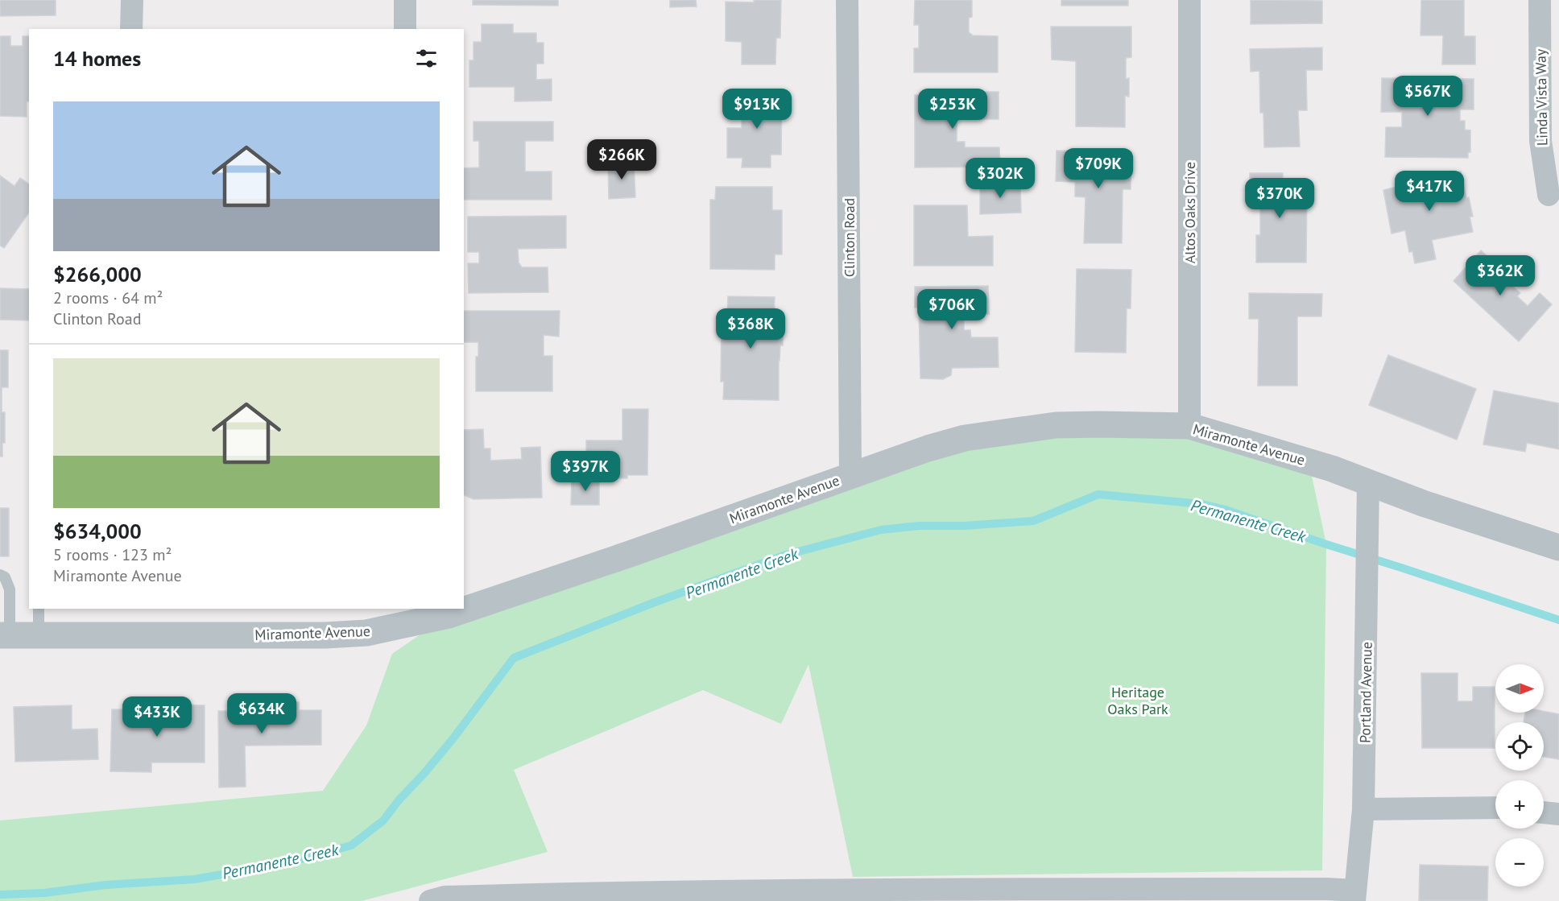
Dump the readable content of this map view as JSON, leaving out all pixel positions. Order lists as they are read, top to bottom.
{
  "streets": {
    "street": [
      "Linda Vista Way",
      "Altos Oaks Drive",
      "Clinton Road",
      "Miramonte Avenue",
      "Portland Avenue"
    ]
  },
  "crossings": [
    ["Altos Oaks Drive", "Miramonte Avenue"],
    ["Clinton Road", "Miramonte Avenue"],
    ["Miramonte Avenue", "Portland Avenue"]
  ],
  "water": ["Permanente Creek"],
  "parks": ["Heritage Oaks Park"],
  "north": "right",
  "page": {
    "heading": "14 homes",
    "price": [
      "$567K",
      "$913K",
      "$253K",
      "$266K",
      "$709K",
      "$302K",
      "$417K",
      "$370K",
      "$362K",
      "$706K",
      "$368K",
      "$397K",
      "$634K",
      "$433K"
    ],
    "list": [
      {
        "name": "$266,000",
        "note": "2 rooms · 64 m² · Clinton Road"
      },
      {
        "name": "$634,000",
        "note": "5 rooms · 123 m² · Miramonte Avenue"
      }
    ],
    "map_buttons": ["+", "−"]
  }
}
